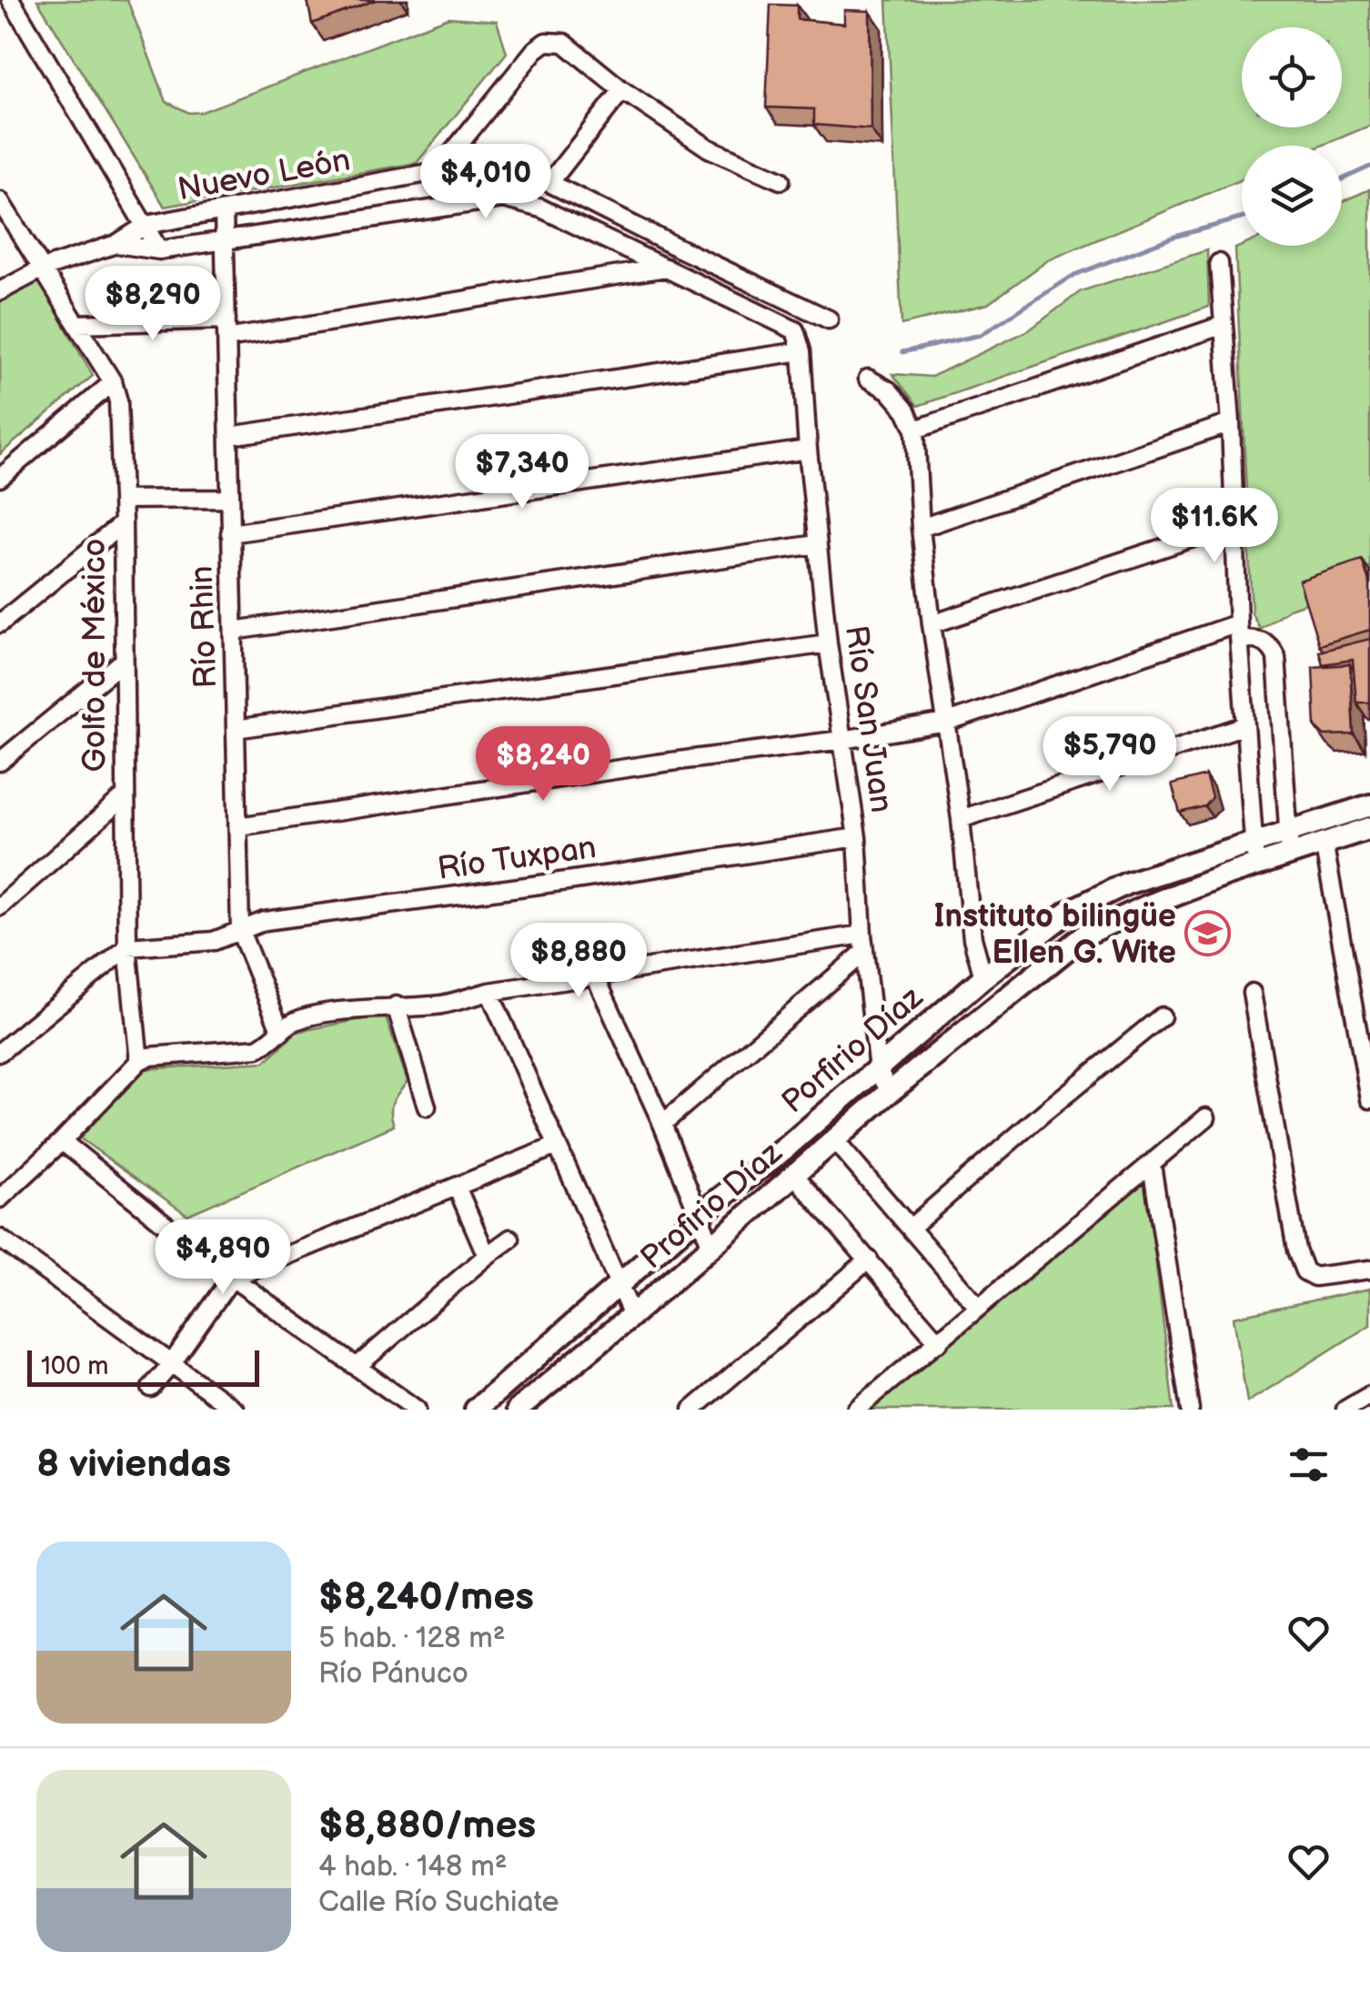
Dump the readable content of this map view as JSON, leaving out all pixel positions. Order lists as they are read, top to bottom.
{
  "streets": {
    "street": [
      "Nuevo León",
      "Río Rhin",
      "Golfo de México",
      "Río San Juan",
      "Río Tuxpan",
      "Porfirio Díaz",
      "Profirio Díaz"
    ]
  },
  "crossings": [
    ["Nuevo León", "Río Rhin"],
    ["Nuevo León", "Golfo de México"],
    ["Río Rhin", "Río Tuxpan"],
    ["Golfo de México", "Río Tuxpan"],
    ["Río San Juan", "Río Tuxpan"],
    ["Río San Juan", "Porfirio Díaz"],
    ["Río San Juan", "Profirio Díaz"],
    ["Porfirio Díaz", "Profirio Díaz"]
  ],
  "places": {
    "school or university": ["Instituto bilingüe Ellen G. Wite"]
  },
  "scale_bar": "100 m",
  "page": {
    "price": [
      "$4,010",
      "$8,290",
      "$7,340",
      "$11.6K",
      "$5,790",
      "$8,240",
      "$8,880",
      "$4,890"
    ],
    "scale": "100 m",
    "heading": "8 viviendas",
    "list": [
      {
        "name": "$8,240/mes",
        "note": "5 hab. · 128 m² · Río Pánuco"
      },
      {
        "name": "$8,880/mes",
        "note": "4 hab. · 148 m² · Calle Río Suchiate"
      }
    ]
  }
}
